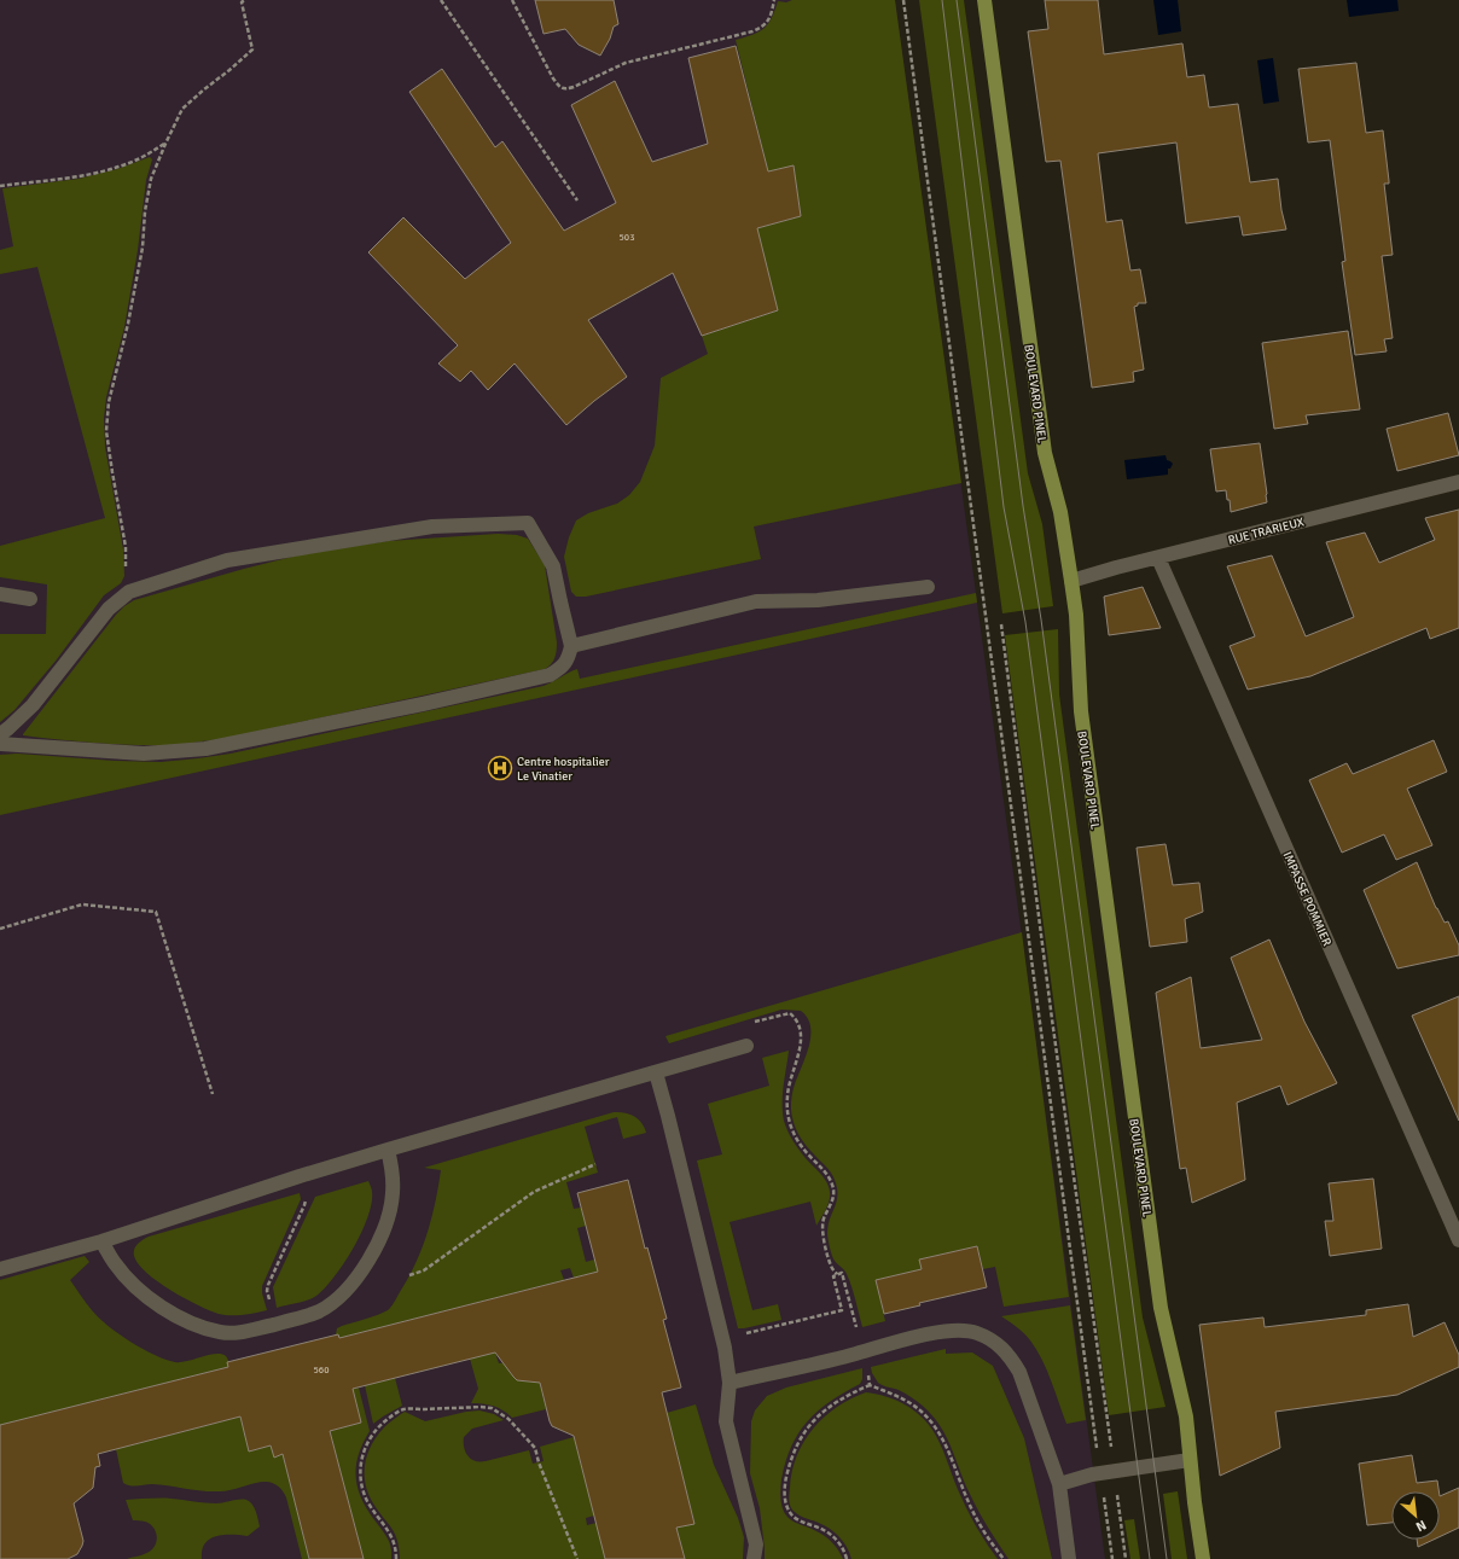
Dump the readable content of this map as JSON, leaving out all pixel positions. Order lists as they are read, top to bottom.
{
  "streets": {
    "main road": ["BOULEVARD PINEL"],
    "street": ["RUE TRARIEUX", "IMPASSE POMMIER"]
  },
  "crossings": [
    ["BOULEVARD PINEL", "RUE TRARIEUX"],
    ["RUE TRARIEUX", "IMPASSE POMMIER"]
  ],
  "places": {
    "hospital": ["Centre hospitalier Le Vinatier"]
  },
  "house_numbers": ["503", "560"],
  "north": "bottom right"
}
